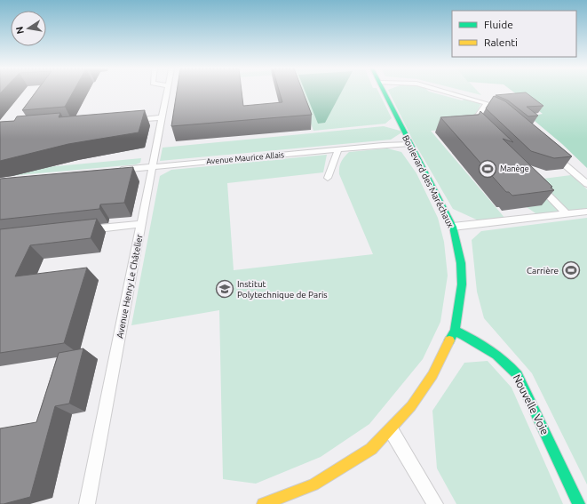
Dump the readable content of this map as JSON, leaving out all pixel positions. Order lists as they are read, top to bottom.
{
  "streets": {
    "street": ["Boulevard des Maréchaux", "Nouvelle Voie"],
    "lane": ["Avenue Maurice Allais", "Avenue Henry Le Châtelier"]
  },
  "crossings": [
    ["Avenue Maurice Allais", "Boulevard des Maréchaux"],
    ["Avenue Maurice Allais", "Avenue Henry Le Châtelier"],
    ["Boulevard des Maréchaux", "Nouvelle Voie"]
  ],
  "places": {
    "sports": ["Manège", "Carrière"],
    "school or university": ["Institut Polytechnique de Paris"]
  },
  "legend": ["Fluide", "Ralenti"],
  "north": "left"
}
